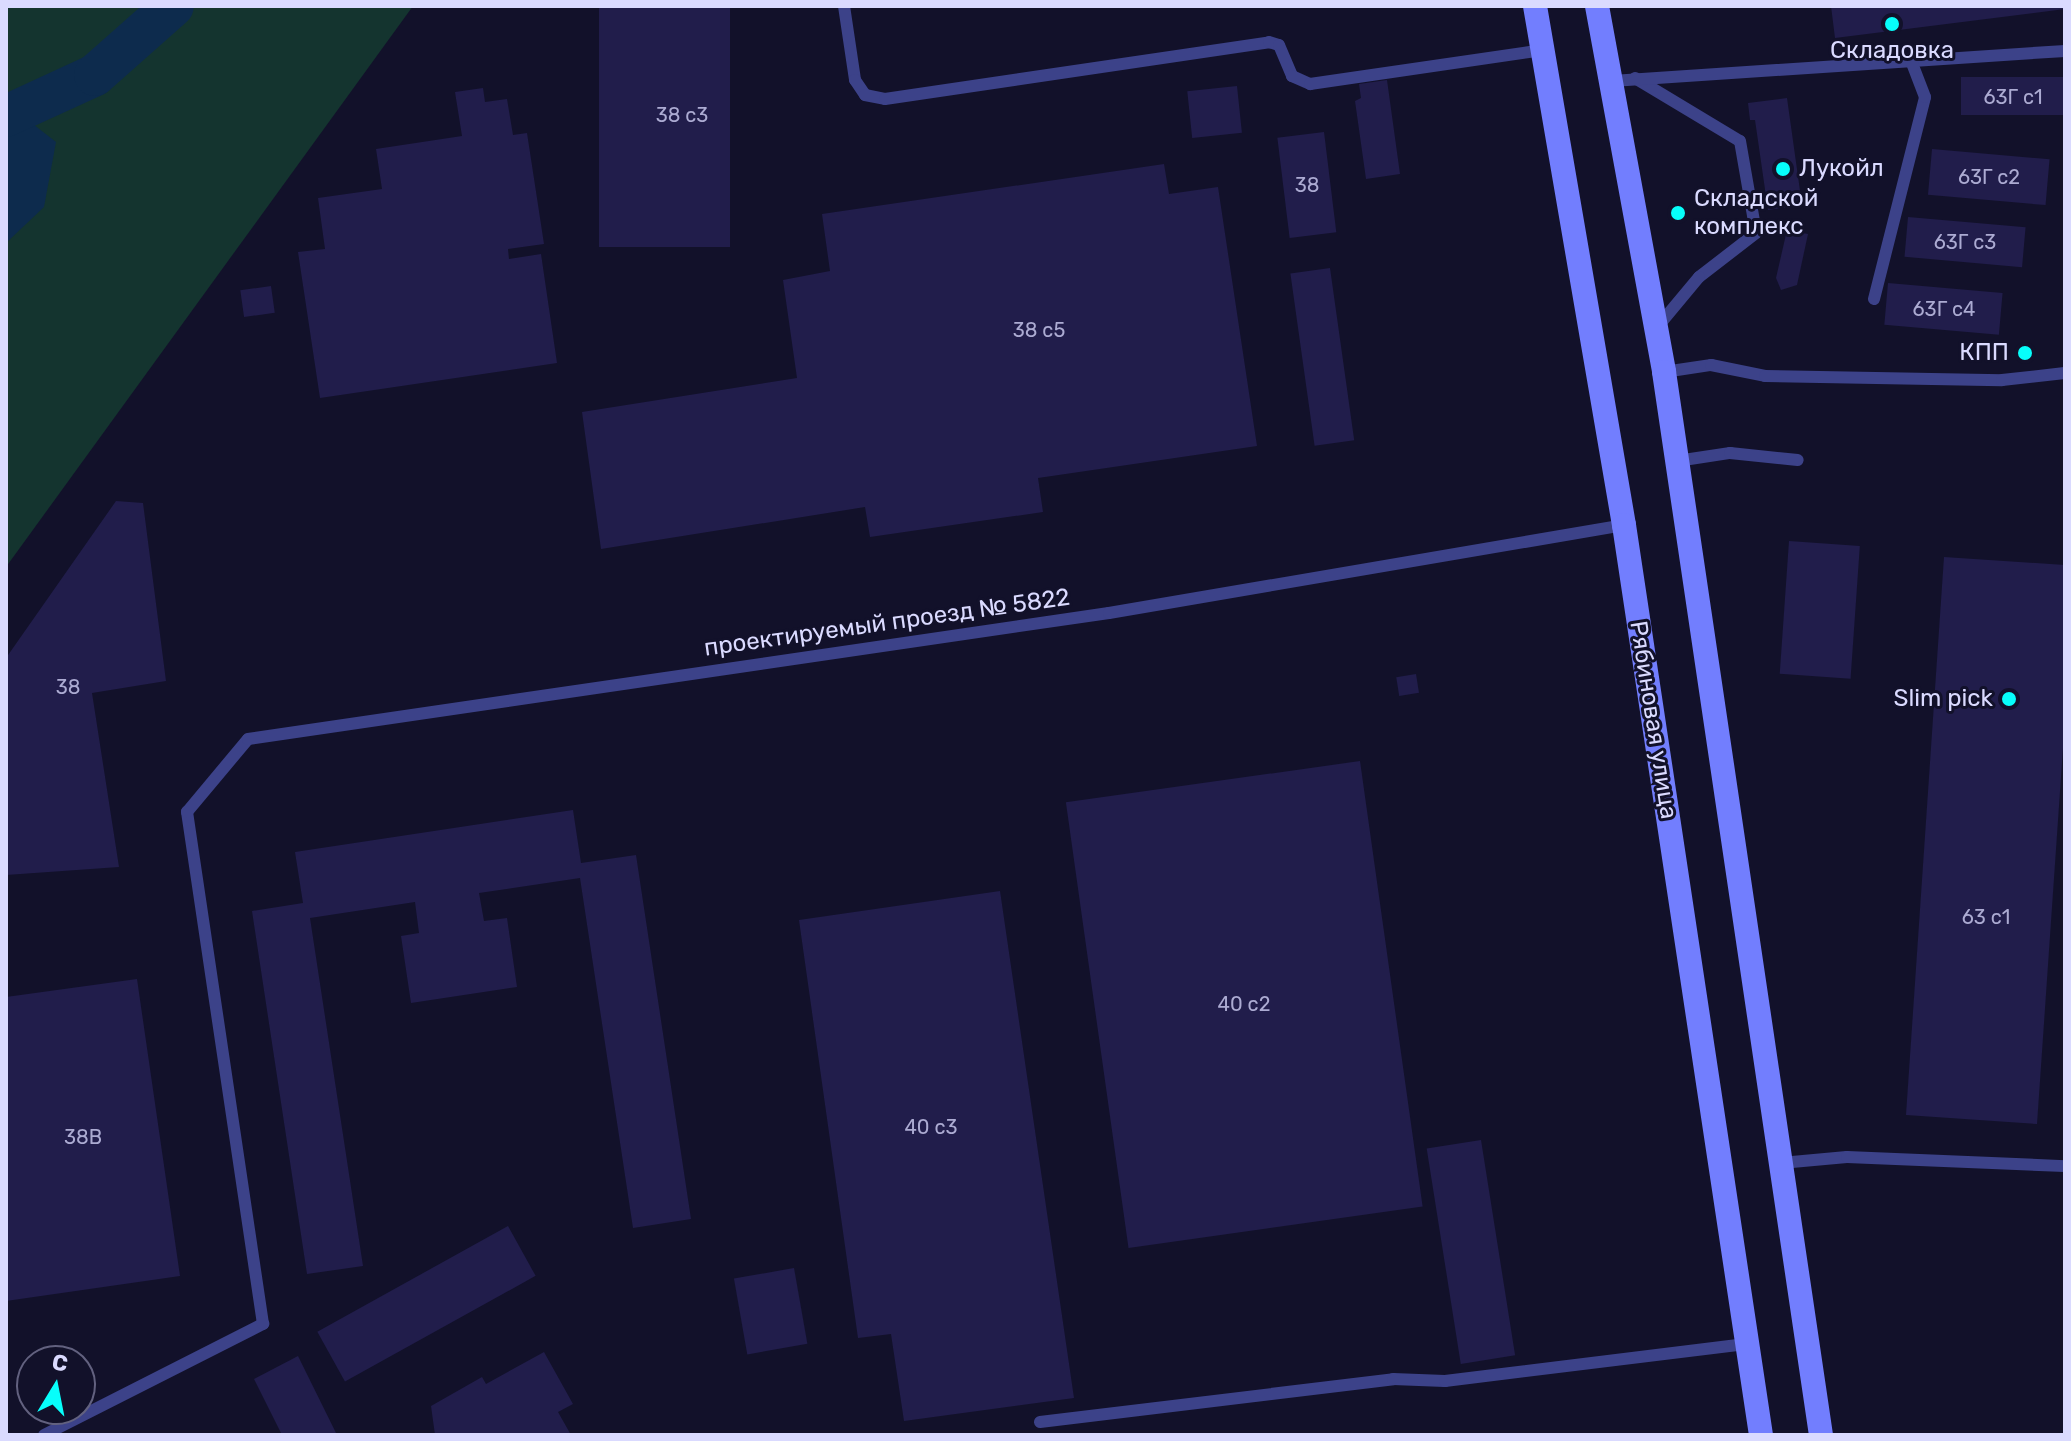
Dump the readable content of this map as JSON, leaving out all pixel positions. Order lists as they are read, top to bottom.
{
  "streets": {
    "main road": ["Рябиновая улица"],
    "lane": ["проектируемый проезд № 5822"]
  },
  "crossings": [
    ["проектируемый проезд № 5822", "Рябиновая улица"]
  ],
  "places": [
    "Складовка",
    "Лукойл",
    "Складской комплекс",
    "КПП",
    "Slim pick"
  ],
  "house_numbers": [
    "63Г с1",
    "38 с3",
    "63Г с2",
    "38",
    "63Г с3",
    "63Г с4",
    "38 с5",
    "38",
    "63 с1",
    "40 с2",
    "40 с3",
    "38В"
  ],
  "north": "top"
}
